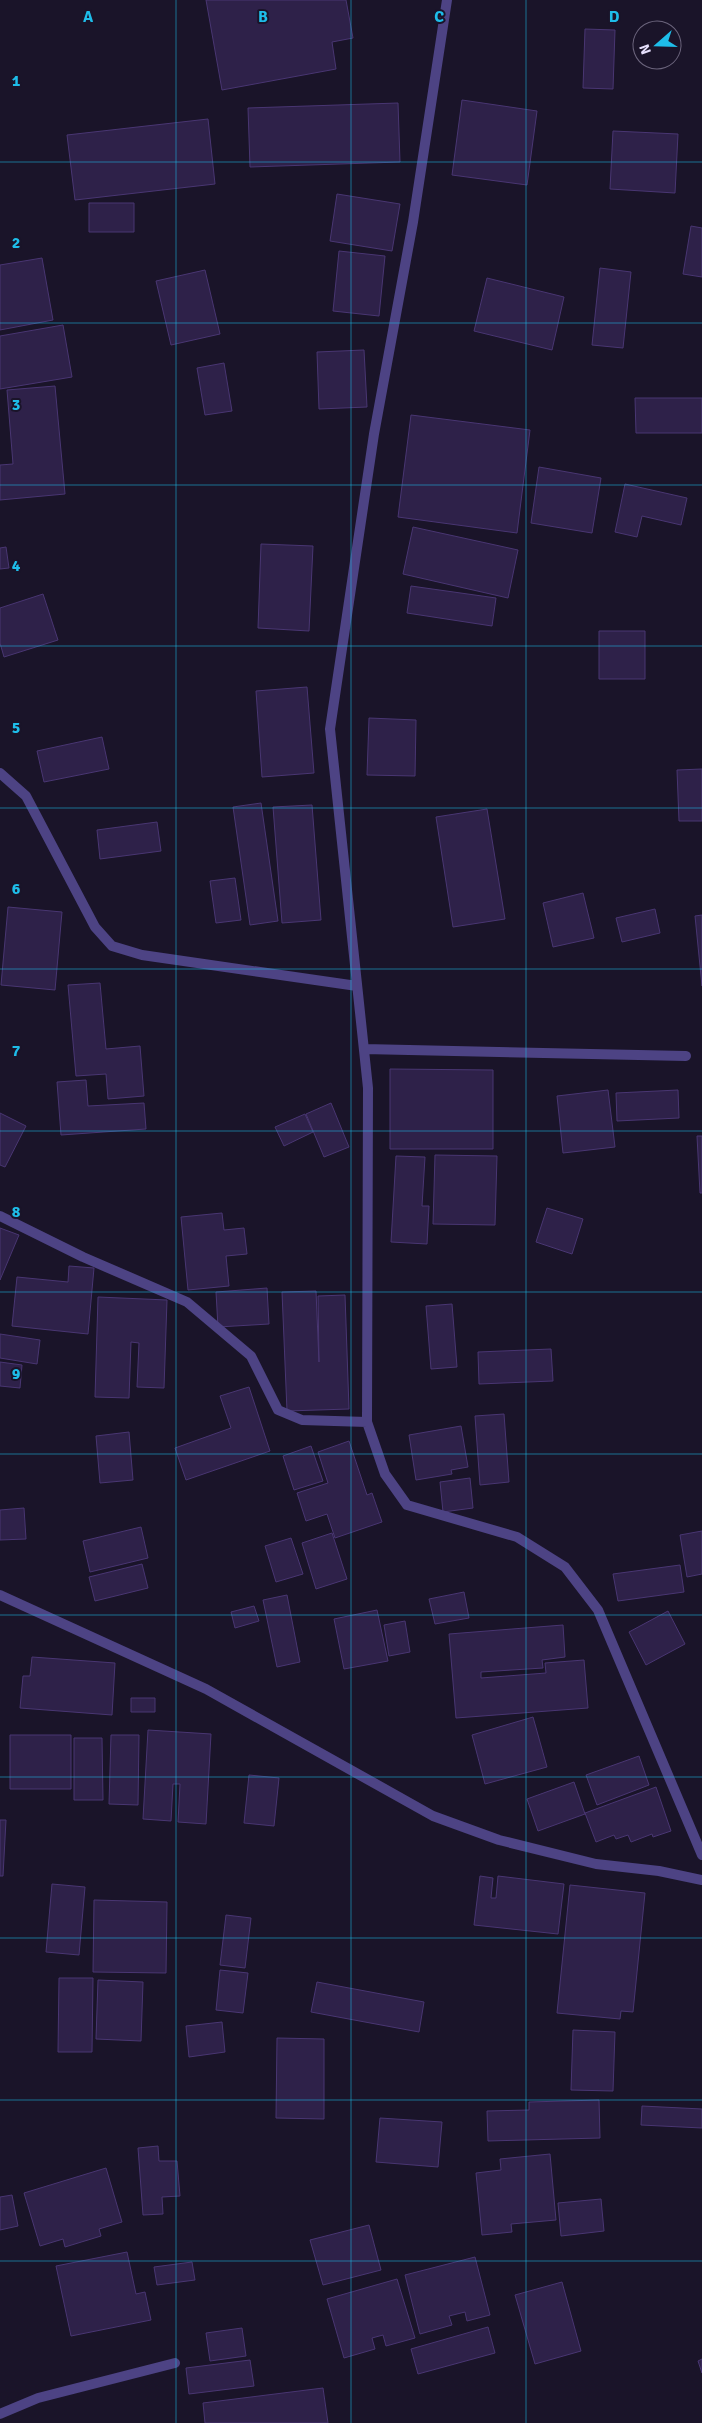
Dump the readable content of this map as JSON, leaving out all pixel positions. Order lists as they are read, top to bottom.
{
  "north": "left",
  "grid": {
    "columns": [
      "A",
      "B",
      "C",
      "D"
    ],
    "rows": [
      "1",
      "2",
      "3",
      "4",
      "5",
      "6",
      "7",
      "8",
      "9"
    ]
  }
}
